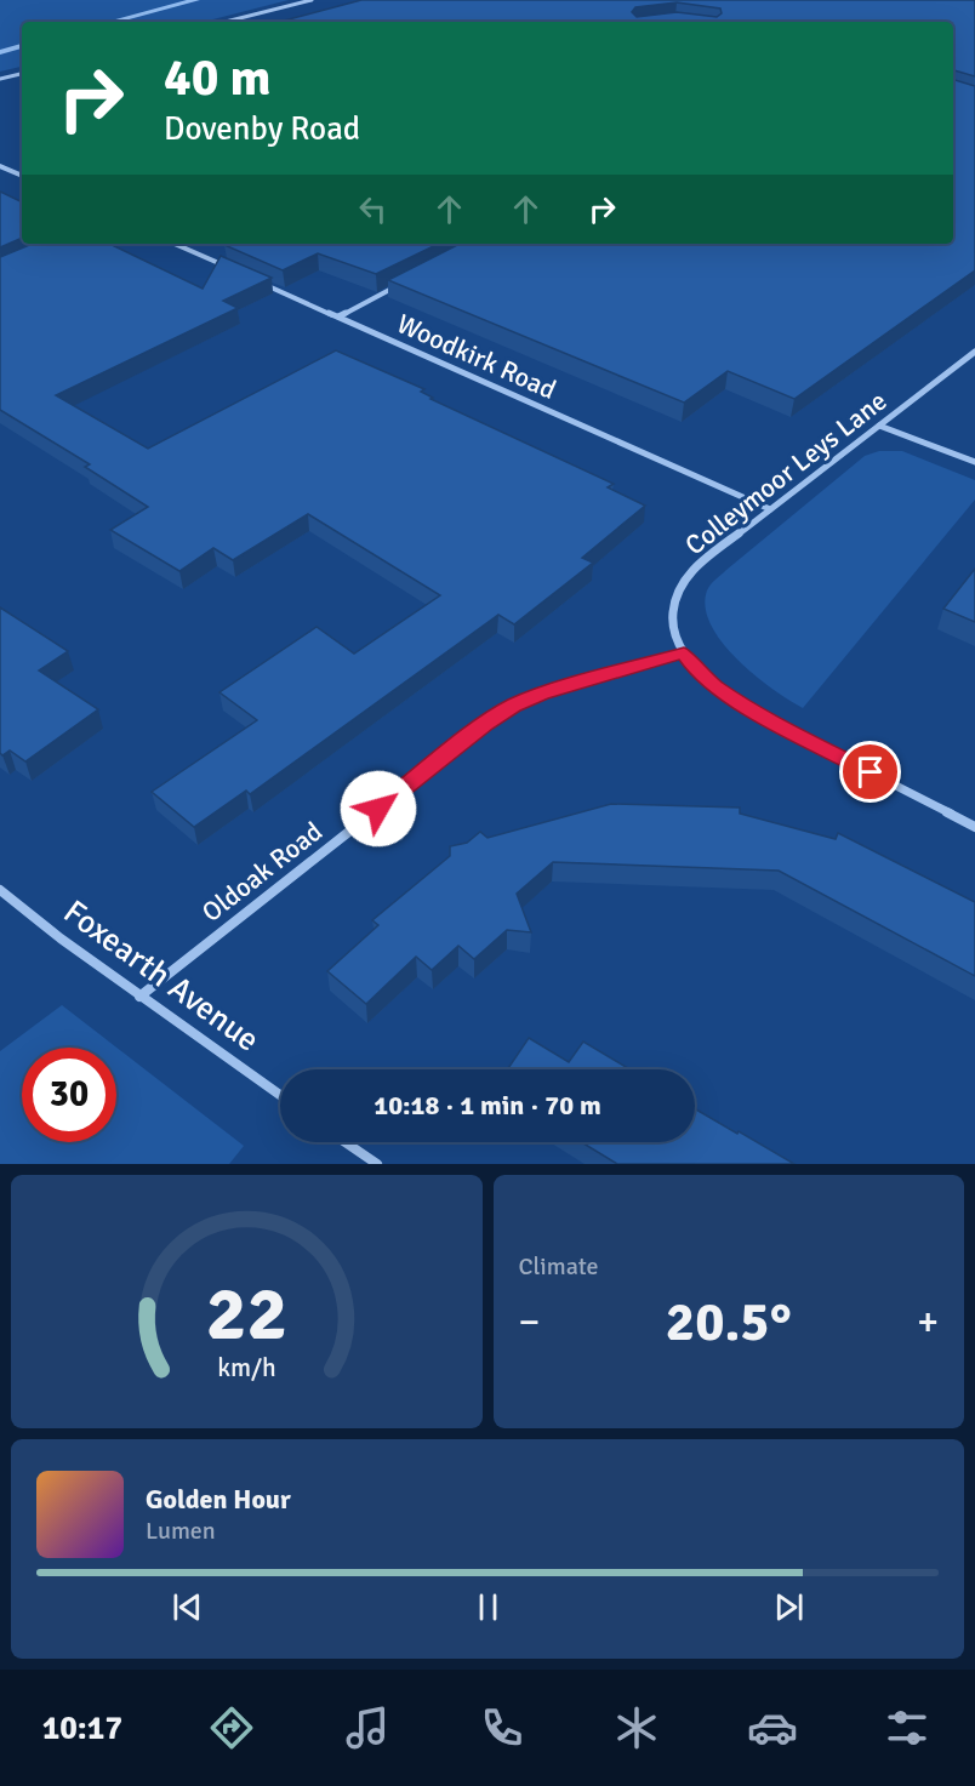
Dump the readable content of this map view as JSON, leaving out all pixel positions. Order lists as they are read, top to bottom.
{
  "streets": {
    "street": [
      "Woodkirk Road",
      "Colleymoor Leys Lane",
      "Oldoak Road",
      "Foxearth Avenue"
    ]
  },
  "crossings": [
    ["Woodkirk Road", "Colleymoor Leys Lane"],
    ["Colleymoor Leys Lane", "Oldoak Road"],
    ["Oldoak Road", "Foxearth Avenue"]
  ],
  "page": {
    "turn": ["40 m", "Dovenby Road"],
    "limit": "30",
    "trip": "10:18 · 1 min · 70 m",
    "tile": "Climate",
    "heat": ["−", "20.5°", "+"],
    "song": ["Golden Hour", "Lumen"],
    "tabs": "10:17",
    "gauge": ["22", "km/h"]
  }
}
